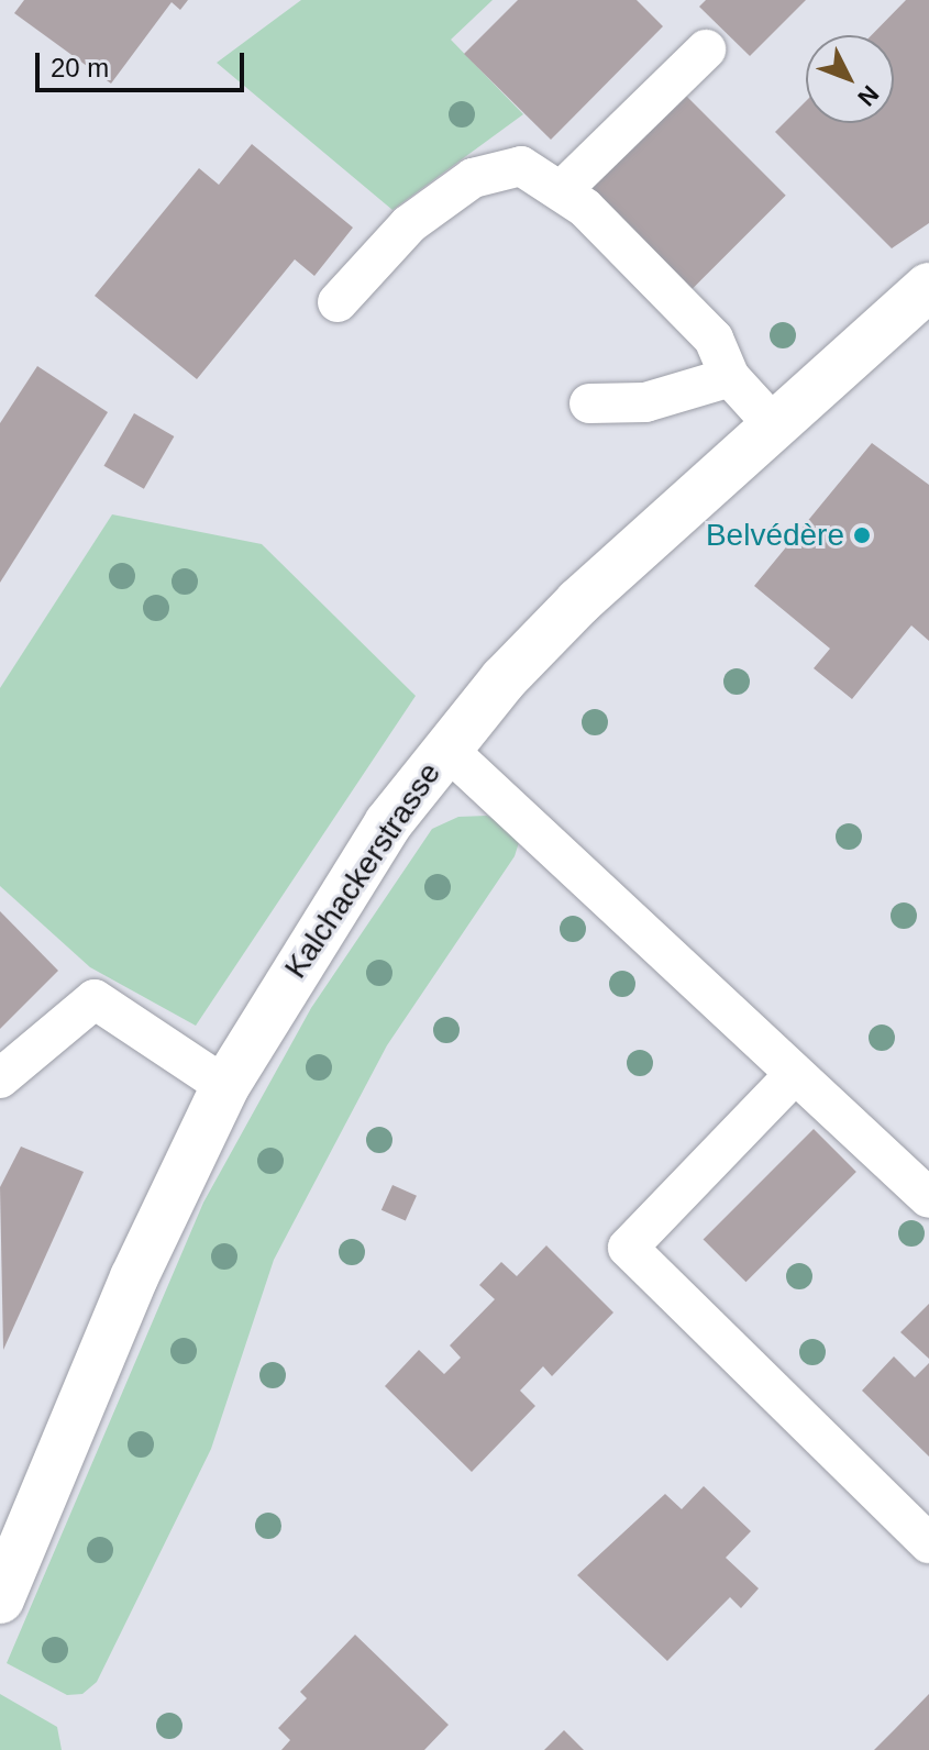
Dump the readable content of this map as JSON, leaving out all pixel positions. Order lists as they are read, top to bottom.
{
  "streets": {
    "street": ["Kalchackerstrasse"]
  },
  "places": ["Belvédère"],
  "scale_bar": "20 m",
  "north": "bottom right"
}
